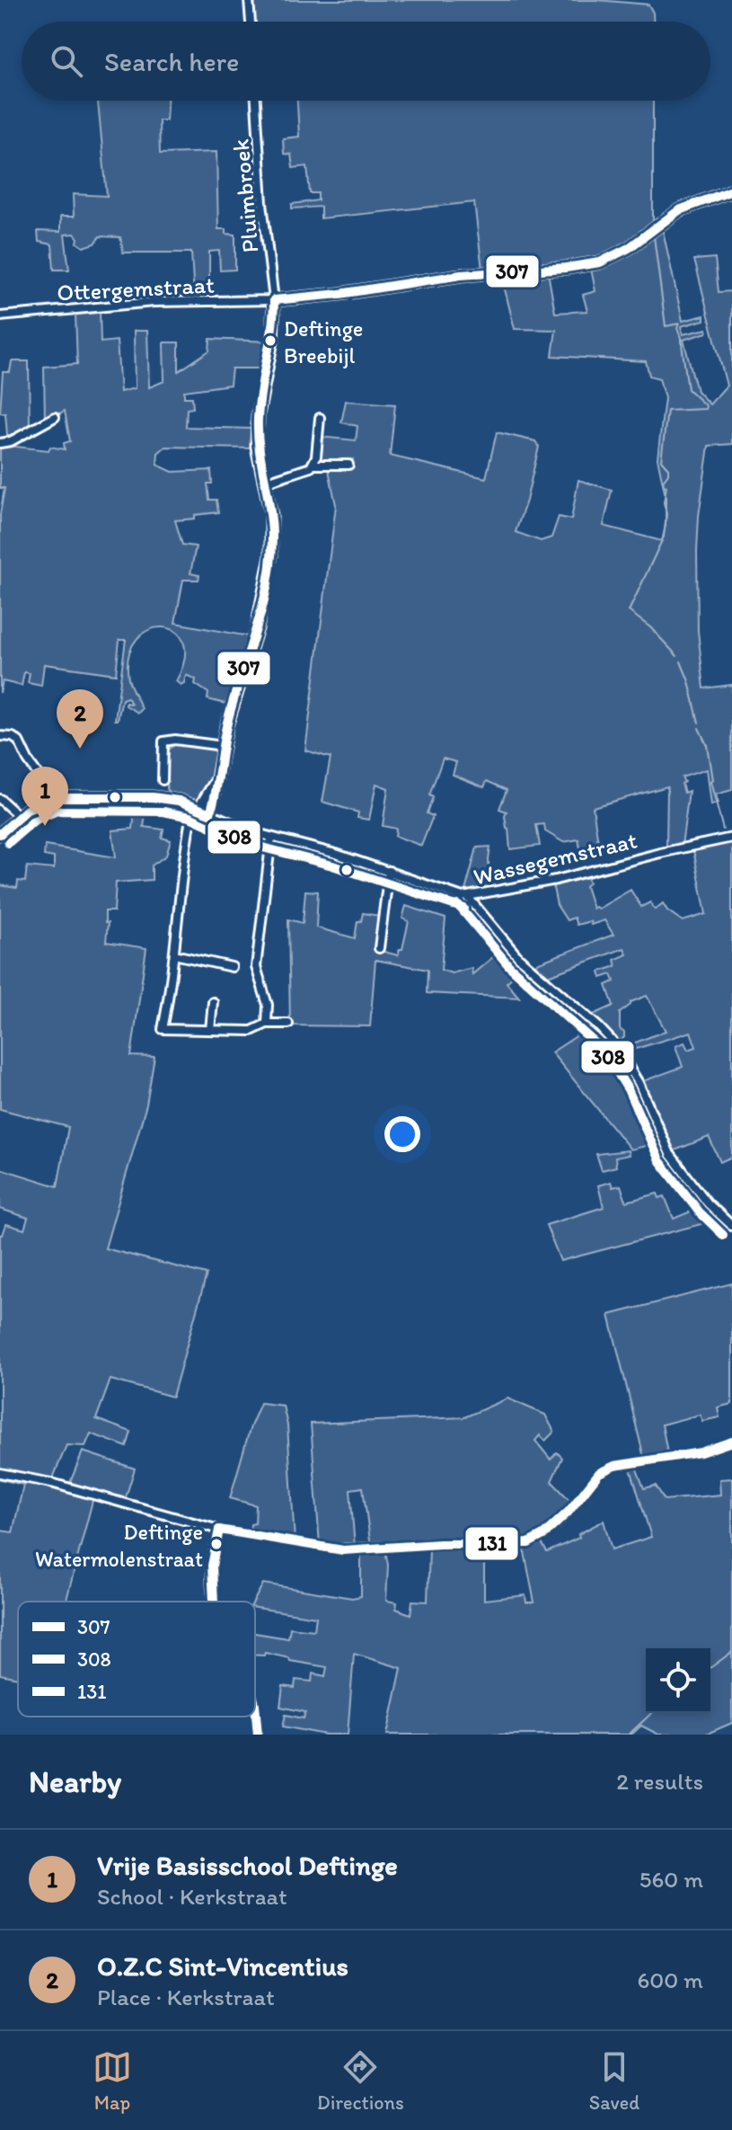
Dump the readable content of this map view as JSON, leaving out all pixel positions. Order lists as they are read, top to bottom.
{
  "streets": {
    "street": ["Pluimbroek", "Ottergemstraat", "Wassegemstraat"]
  },
  "crossings": [
    ["Pluimbroek", "Ottergemstraat"]
  ],
  "places": ["Deftinge Breebijl", "Deftinge Watermolenstraat"],
  "lines": ["transit line 307", "transit line 308", "transit line 131"],
  "legend": ["307", "308", "131"],
  "page": {
    "search": "Search here",
    "pins": ["2", "1"],
    "heading": ["Nearby", "2 results"],
    "list": [
      {
        "mark": "1",
        "name": "Vrije Basisschool Deftinge",
        "note": "School · Kerkstraat",
        "value": "560 m"
      },
      {
        "mark": "2",
        "name": "O.Z.C Sint-Vincentius",
        "note": "Place · Kerkstraat",
        "value": "600 m"
      }
    ],
    "nav": ["Map", "Directions", "Saved"]
  }
}
